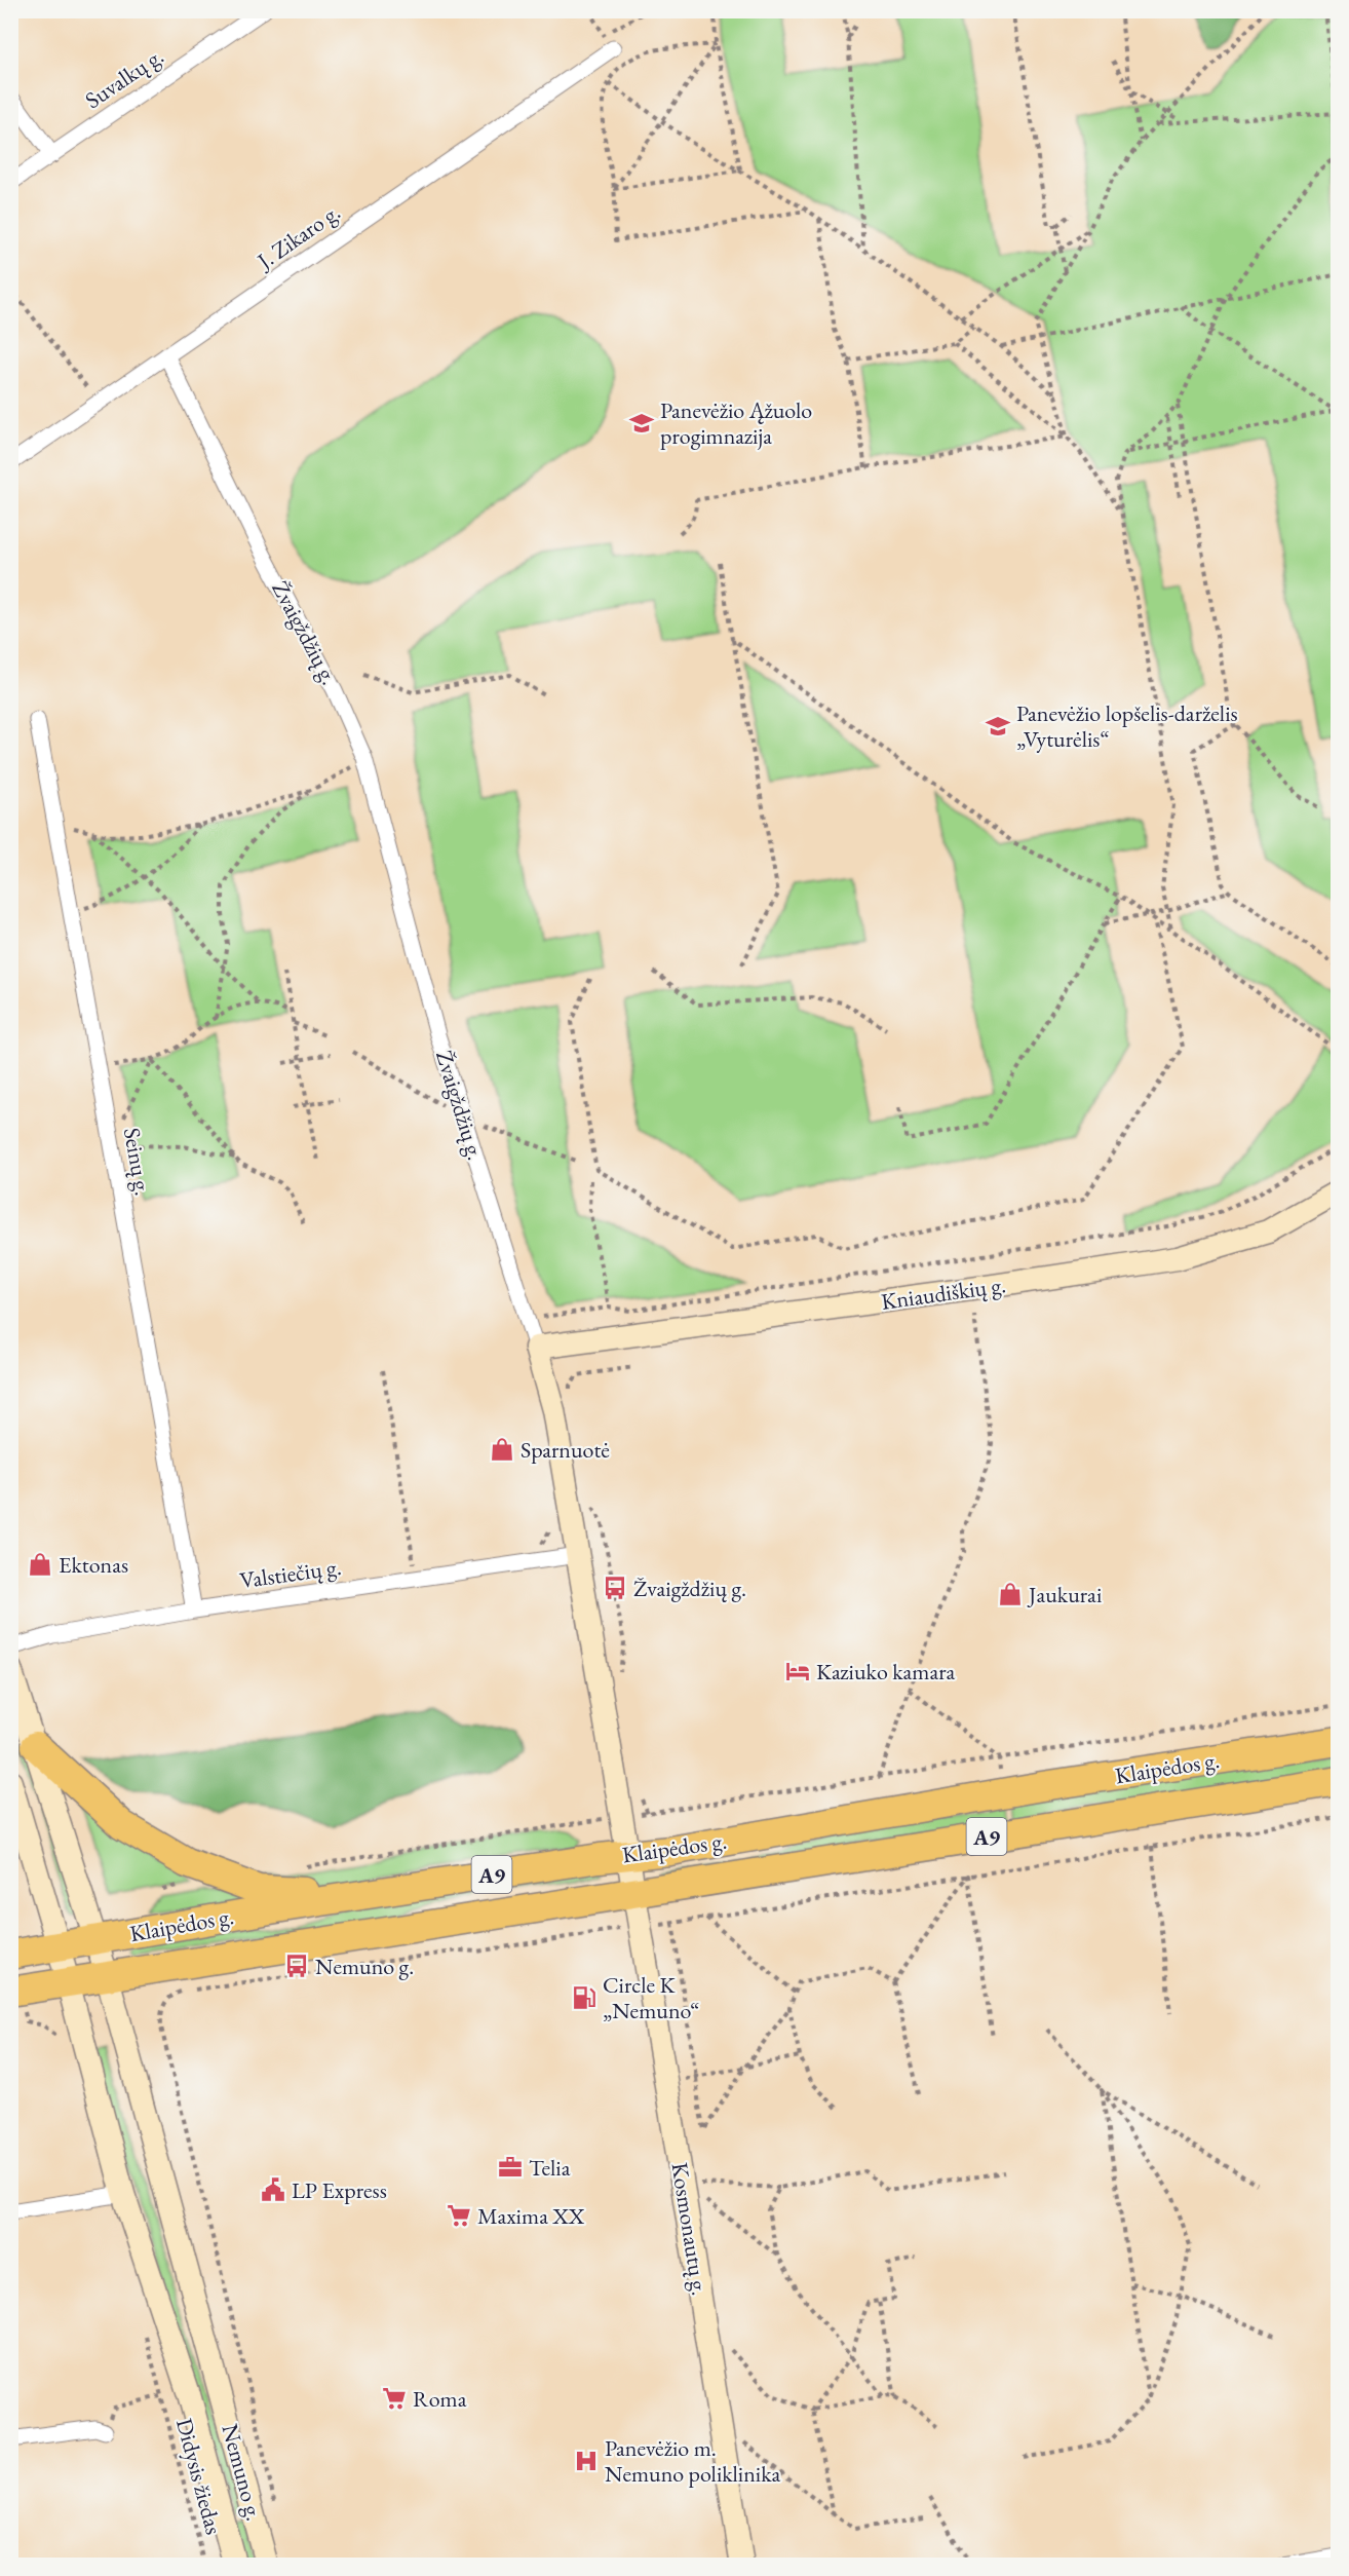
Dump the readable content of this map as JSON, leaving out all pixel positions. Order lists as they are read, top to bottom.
{
  "streets": {
    "highway": ["Klaipėdos g.", "A9"],
    "main road": [
      "Žvaigždžių g.",
      "Kniaudiškių g.",
      "Kosmonautų g.",
      "Nemuno g."
    ],
    "street": [
      "Suvalkų g.",
      "J. Zikaro g.",
      "Seinų g.",
      "Valstiečių g."
    ],
    "path": ["Didysis žiedas"]
  },
  "crossings": [
    ["J. Zikaro g.", "Žvaigždžių g."],
    ["Žvaigždžių g.", "Kniaudiškių g."],
    ["Žvaigždžių g.", "Valstiečių g."],
    ["Žvaigždžių g.", "Klaipėdos g."],
    ["Žvaigždžių g.", "Kosmonautų g."],
    ["Seinų g.", "Valstiečių g."],
    ["Klaipėdos g.", "Kosmonautų g."],
    ["Klaipėdos g.", "Nemuno g."]
  ],
  "places": {
    "school or university": ["Panevėžio Ąžuolo progimnazija", "Panevėžio lopšelis-darželis „Vyturėlis“"],
    "shop": ["Sparnuotė", "Ektonas", "Jaukurai"],
    "bus stop": ["Žvaigždžių g.", "Nemuno g."],
    "hotel": ["Kaziuko kamara"],
    "fuel station": ["Circle K „Nemuno“"],
    "office": ["Telia"],
    "public building": ["LP Express"],
    "supermarket": ["Maxima XX", "Roma"],
    "hospital": ["Panevėžio m. Nemuno poliklinika"]
  }
}
